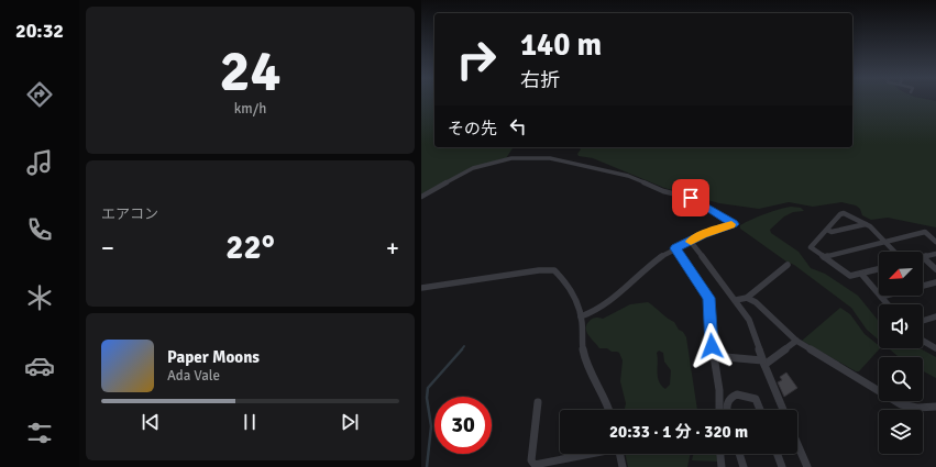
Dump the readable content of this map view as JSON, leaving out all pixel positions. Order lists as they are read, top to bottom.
{
  "north": "bottom left",
  "page": {
    "tabs": "20:32",
    "tile": [
      ["24", "km/h"],
      "エアコン"
    ],
    "turn": ["140 m", "右折"],
    "then": "その先",
    "heat": ["−", "22°", "+"],
    "song": ["Paper Moons", "Ada Vale"],
    "limit": "30",
    "trip": "20:33 · 1 分 · 320 m"
  }
}
